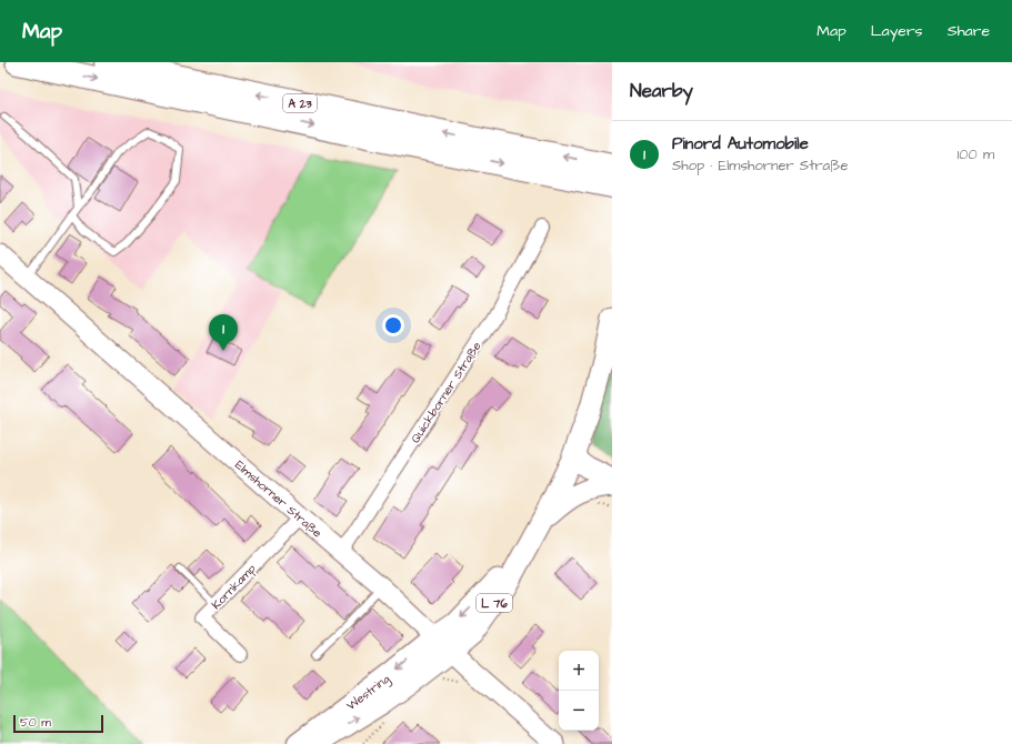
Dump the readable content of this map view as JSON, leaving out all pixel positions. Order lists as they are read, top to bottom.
{
  "streets": {
    "highway": ["A 23"],
    "main road": ["L 76", "Westring"],
    "street": ["Quickborner Straße", "Elmshorner Straße", "Kornkamp"]
  },
  "crossings": [
    ["Quickborner Straße", "Elmshorner Straße"],
    ["Elmshorner Straße", "Kornkamp"],
    ["Elmshorner Straße", "L 76"],
    ["Elmshorner Straße", "Westring"],
    ["L 76", "Westring"]
  ],
  "scale_bar": "50 m",
  "page": {
    "header": "Map",
    "nav": ["Map", "Layers", "Share"],
    "heading": "Nearby",
    "list": [
      {
        "mark": "1",
        "name": "Pinord Automobile",
        "note": "Shop · Elmshorner Straße",
        "value": "100 m"
      }
    ],
    "pins": "1",
    "map_buttons": ["+", "−"],
    "scale": "50 m"
  }
}
